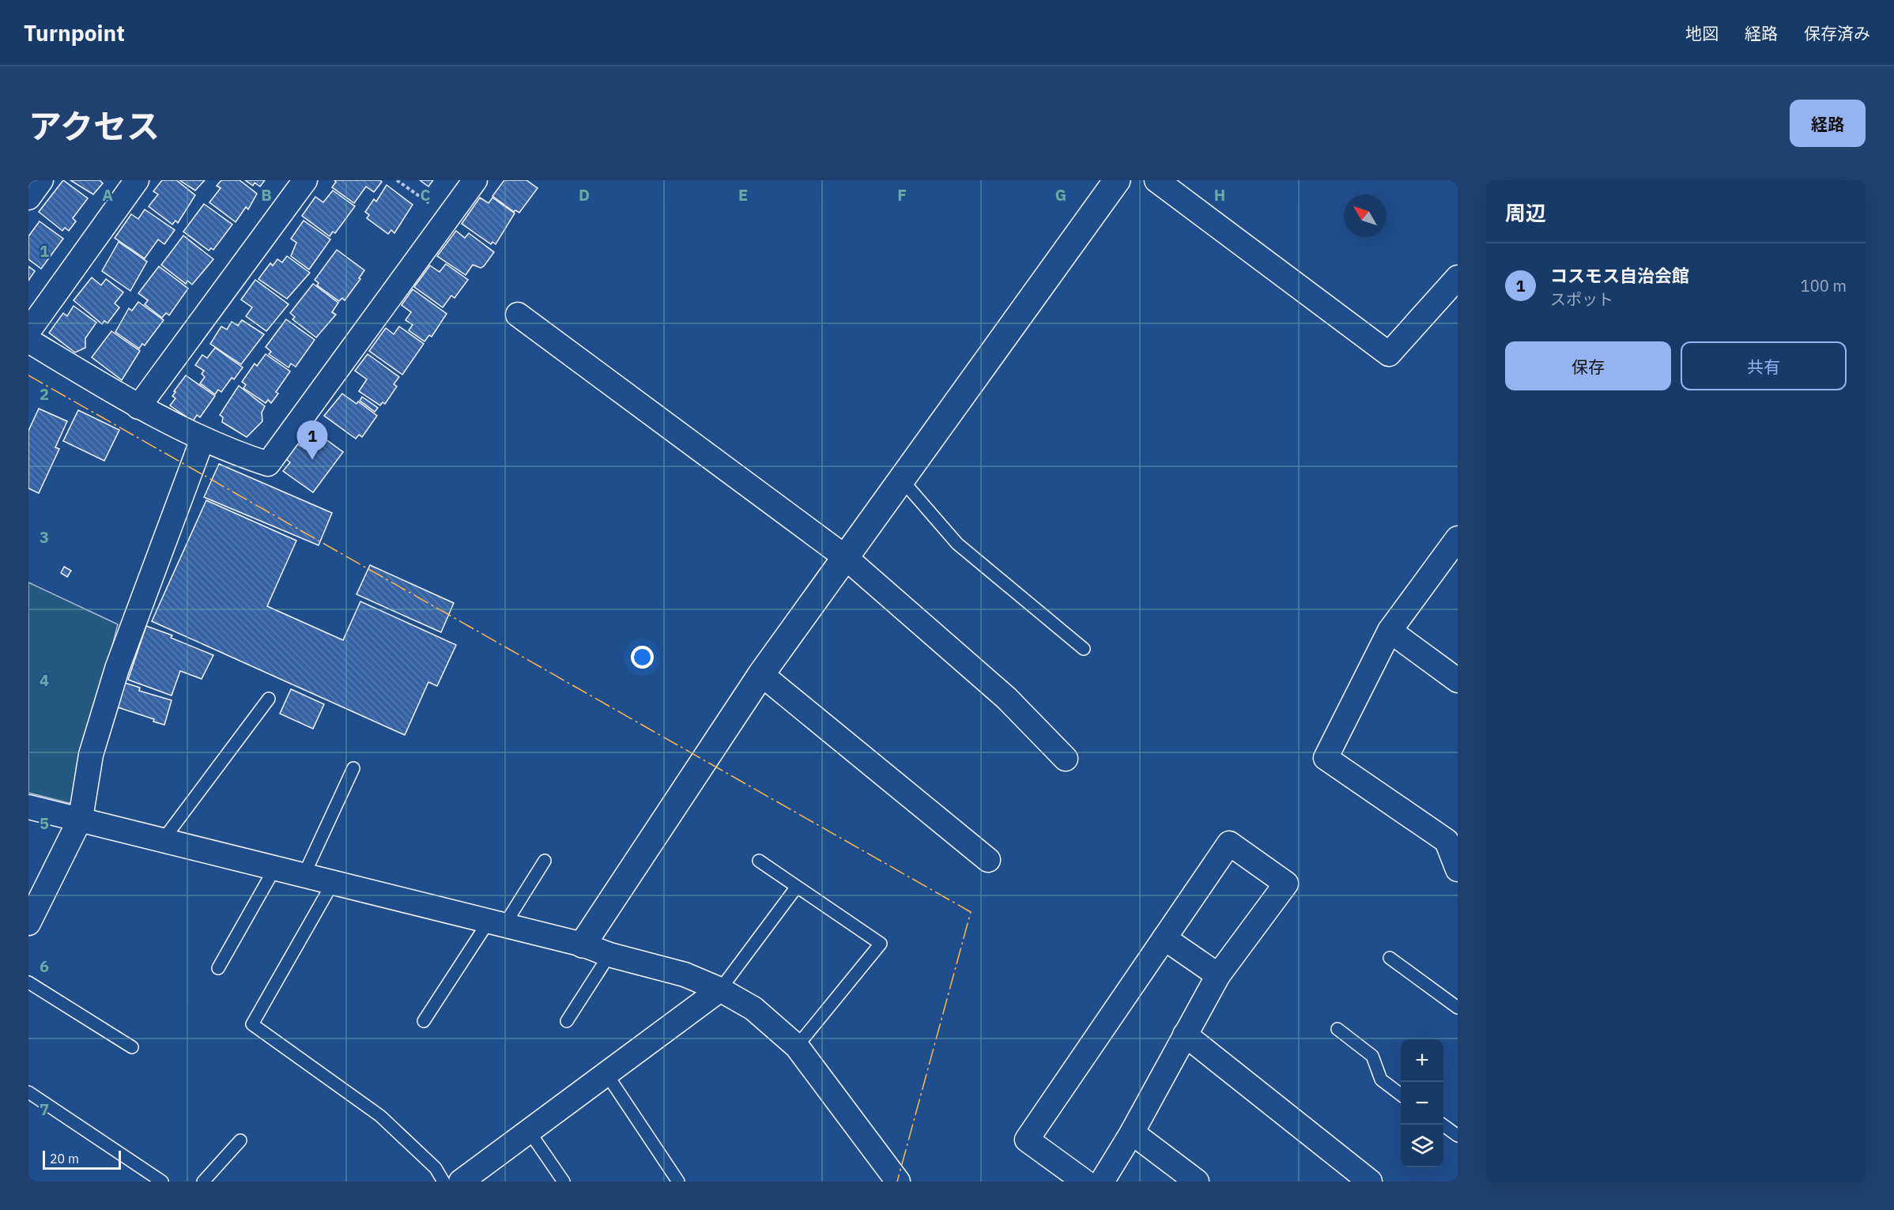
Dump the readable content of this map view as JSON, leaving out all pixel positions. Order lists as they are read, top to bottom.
{
  "scale_bar": "20 m",
  "north": "top left",
  "page": {
    "header": "Turnpoint",
    "nav": ["地図", "経路", "保存済み"],
    "title": "アクセス",
    "buttons": [
      "経路",
      ["保存", "共有"]
    ],
    "heading": "周辺",
    "list": [
      {
        "mark": "1",
        "name": "コスモス自治会館",
        "note": "スポット",
        "value": "100 m"
      }
    ],
    "pins": "1",
    "map_buttons": ["+", "−"],
    "scale": "20 m"
  },
  "grid": {
    "columns": [
      "A",
      "B",
      "C",
      "D",
      "E",
      "F",
      "G",
      "H"
    ],
    "rows": [
      "1",
      "2",
      "3",
      "4",
      "5",
      "6",
      "7"
    ]
  }
}
